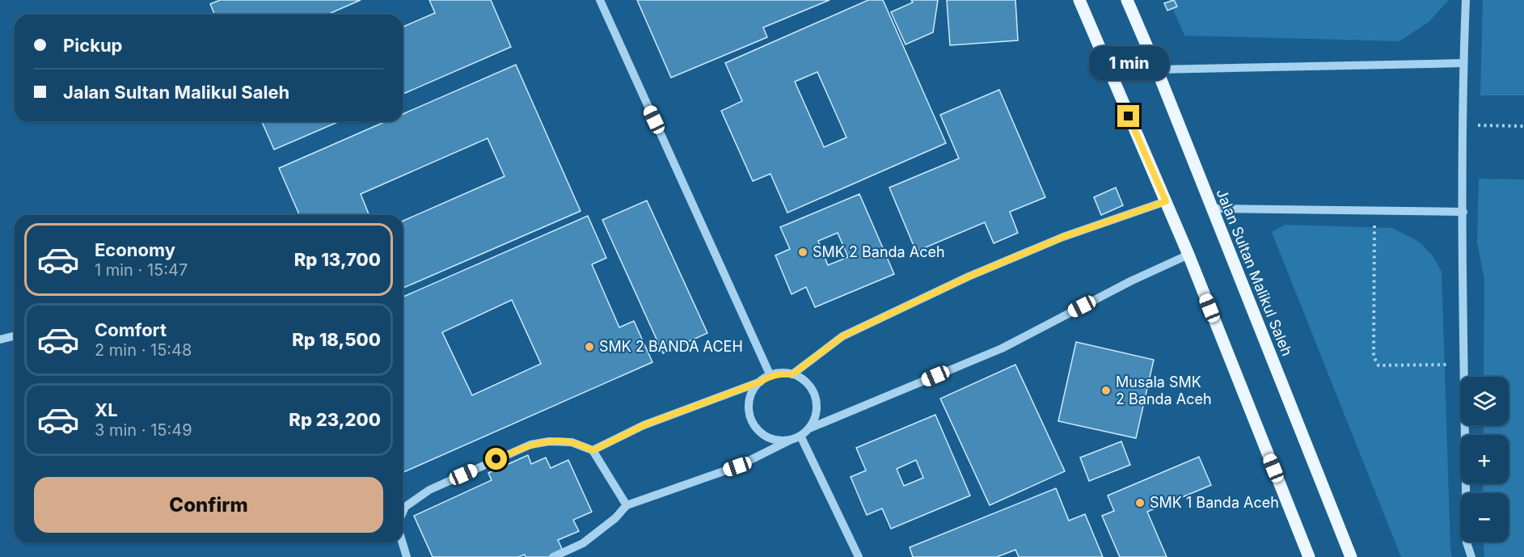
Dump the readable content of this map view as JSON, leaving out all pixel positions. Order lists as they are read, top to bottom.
{
  "streets": {
    "main road": ["Jalan Sultan Malikul Saleh"]
  },
  "places": [
    "SMK 2 Banda Aceh",
    "SMK 2 BANDA ACEH",
    "Musala SMK 2 Banda Aceh",
    "SMK 1 Banda Aceh"
  ],
  "page": {
    "banner": ["Pickup", "Jalan Sultan Malikul Saleh"],
    "bubble": "1 min",
    "list": [
      {
        "name": "Economy",
        "note": "1 min · 15:47",
        "value": "Rp 13,700"
      },
      {
        "name": "Comfort",
        "note": "2 min · 15:48",
        "value": "Rp 18,500"
      },
      {
        "name": "XL",
        "note": "3 min · 15:49",
        "value": "Rp 23,200"
      }
    ],
    "map_buttons": ["+", "−"],
    "buttons": "Confirm"
  }
}
